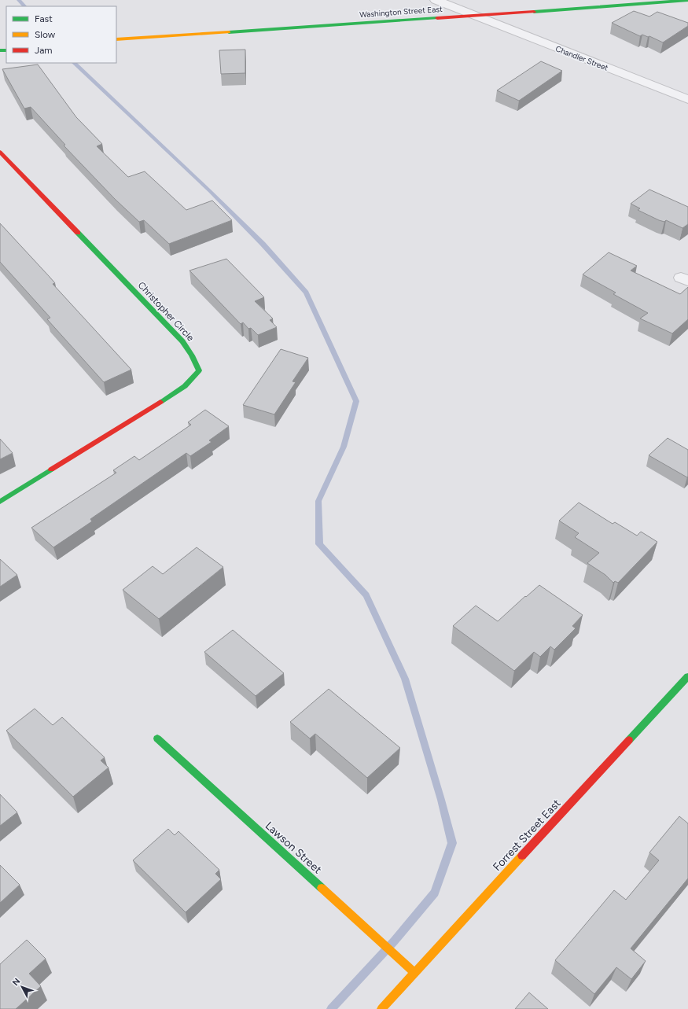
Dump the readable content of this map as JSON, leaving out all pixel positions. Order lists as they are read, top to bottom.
{
  "streets": {
    "street": [
      "Washington Street East",
      "Chandler Street",
      "Christopher Circle",
      "Forrest Street East",
      "Lawson Street"
    ]
  },
  "crossings": [
    ["Washington Street East", "Chandler Street"],
    ["Forrest Street East", "Lawson Street"]
  ],
  "legend": ["Fast", "Slow", "Jam"],
  "north": "top left"
}
